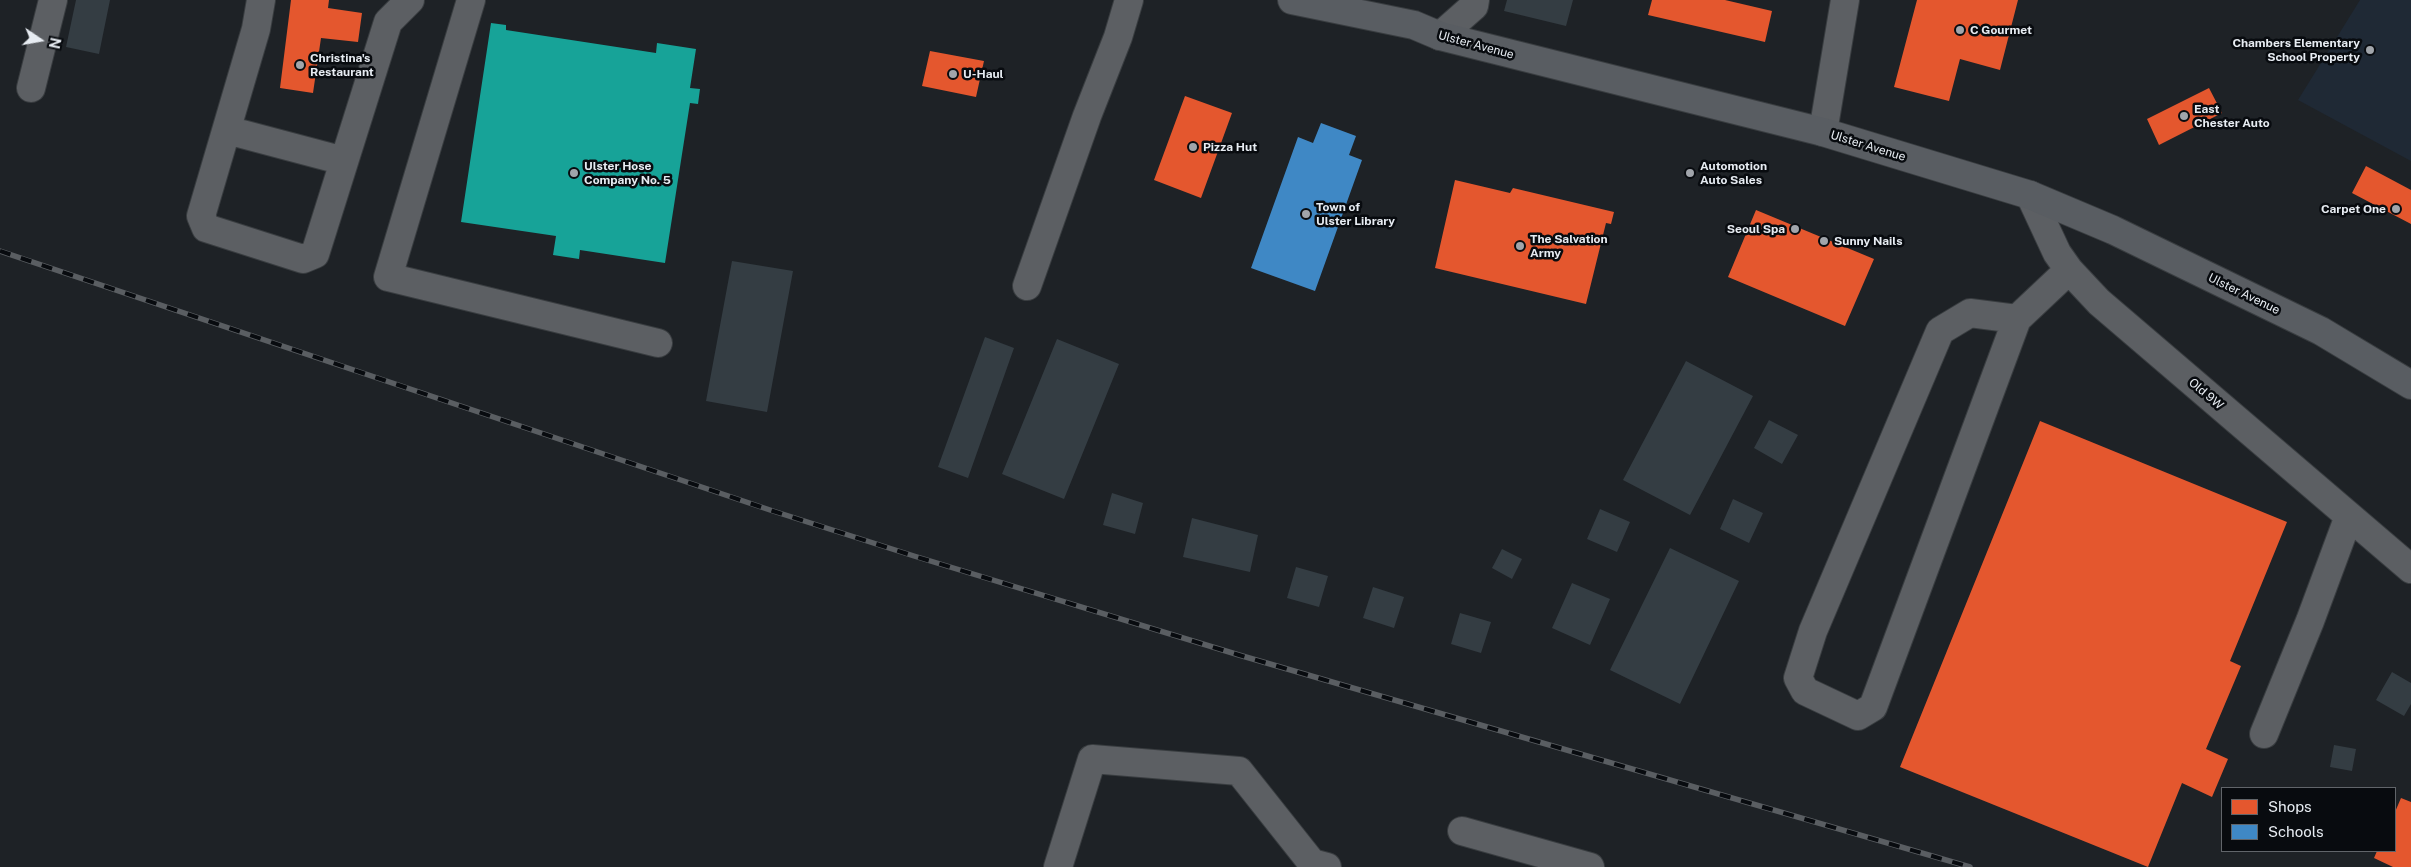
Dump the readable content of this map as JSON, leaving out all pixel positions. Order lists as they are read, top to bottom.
{
  "streets": {
    "main road": ["Ulster Avenue"],
    "street": ["Old 9W"]
  },
  "crossings": [
    ["Ulster Avenue", "Old 9W"]
  ],
  "places": [
    "C Gourmet",
    "Chambers Elementary School Property",
    "Christina's Restaurant",
    "U-Haul",
    "East Chester Auto",
    "Pizza Hut",
    "Ulster Hose Company No. 5",
    "Automotion Auto Sales",
    "Carpet One",
    "Town of Ulster Library",
    "Seoul Spa",
    "Sunny Nails",
    "The Salvation Army"
  ],
  "legend": ["Shops", "Schools"],
  "north": "right"
}
